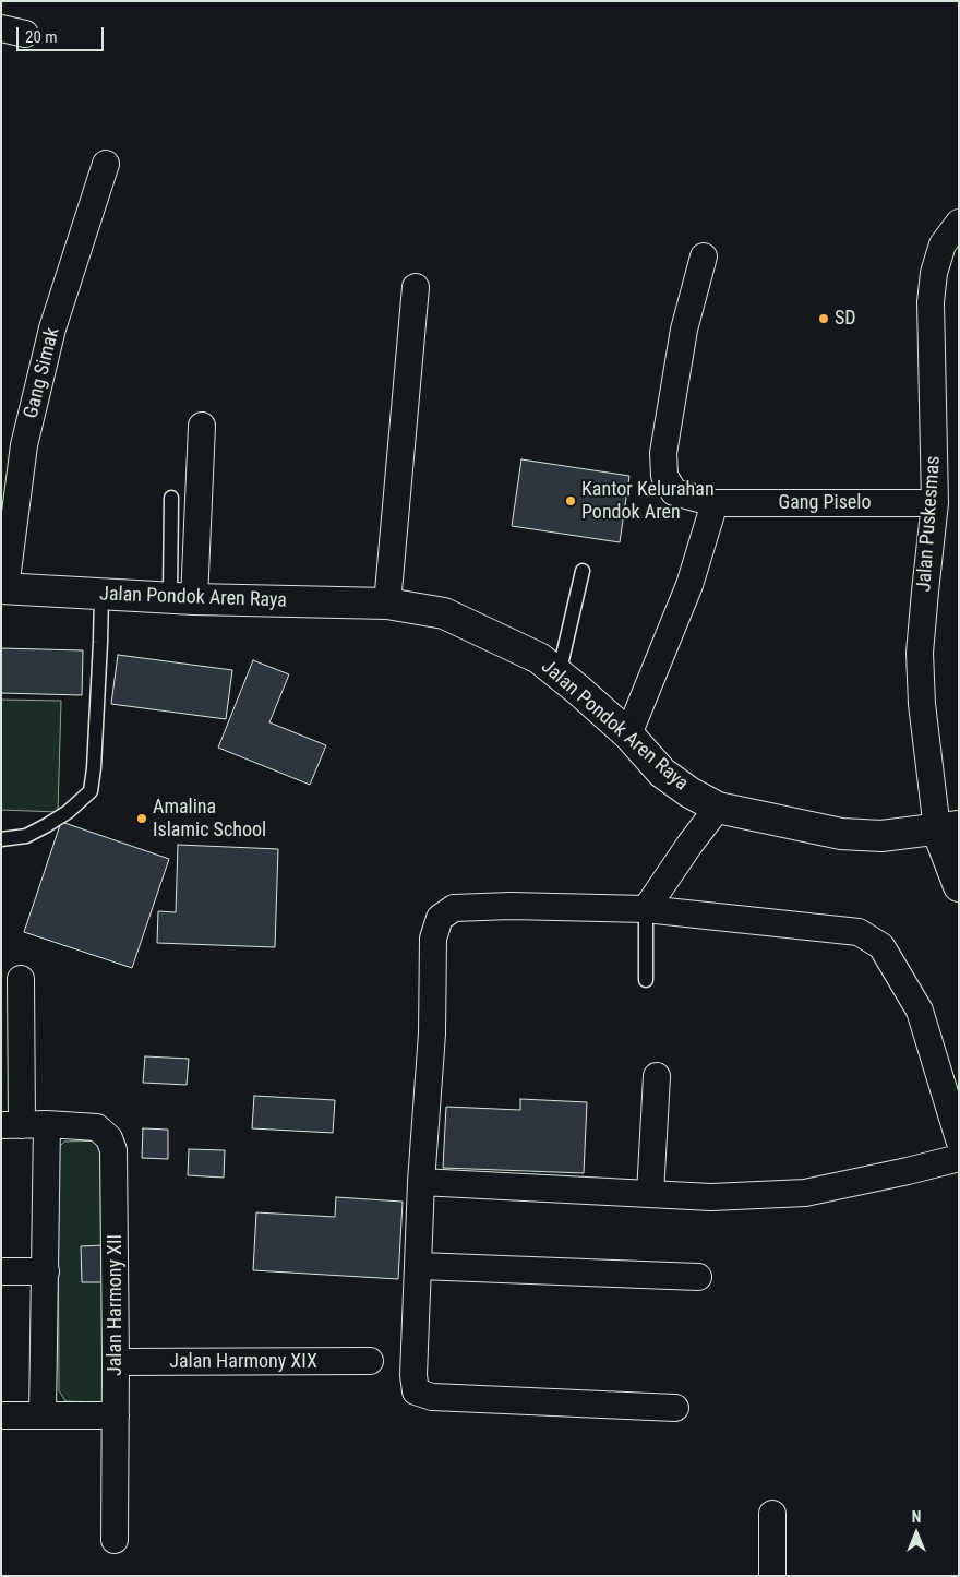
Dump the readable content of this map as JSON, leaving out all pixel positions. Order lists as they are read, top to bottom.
{
  "streets": {
    "main road": ["Jalan Pondok Aren Raya"],
    "street": [
      "Gang Simak",
      "Gang Piselo",
      "Jalan Puskesmas",
      "Jalan Harmony XII",
      "Jalan Harmony XIX"
    ]
  },
  "crossings": [
    ["Gang Simak", "Jalan Pondok Aren Raya"],
    ["Gang Piselo", "Jalan Puskesmas"],
    ["Jalan Puskesmas", "Jalan Pondok Aren Raya"],
    ["Jalan Harmony XII", "Jalan Harmony XIX"]
  ],
  "places": ["SD", "Kantor Kelurahan Pondok Aren", "Amalina Islamic School"],
  "scale_bar": "20 m",
  "north": "top"
}
